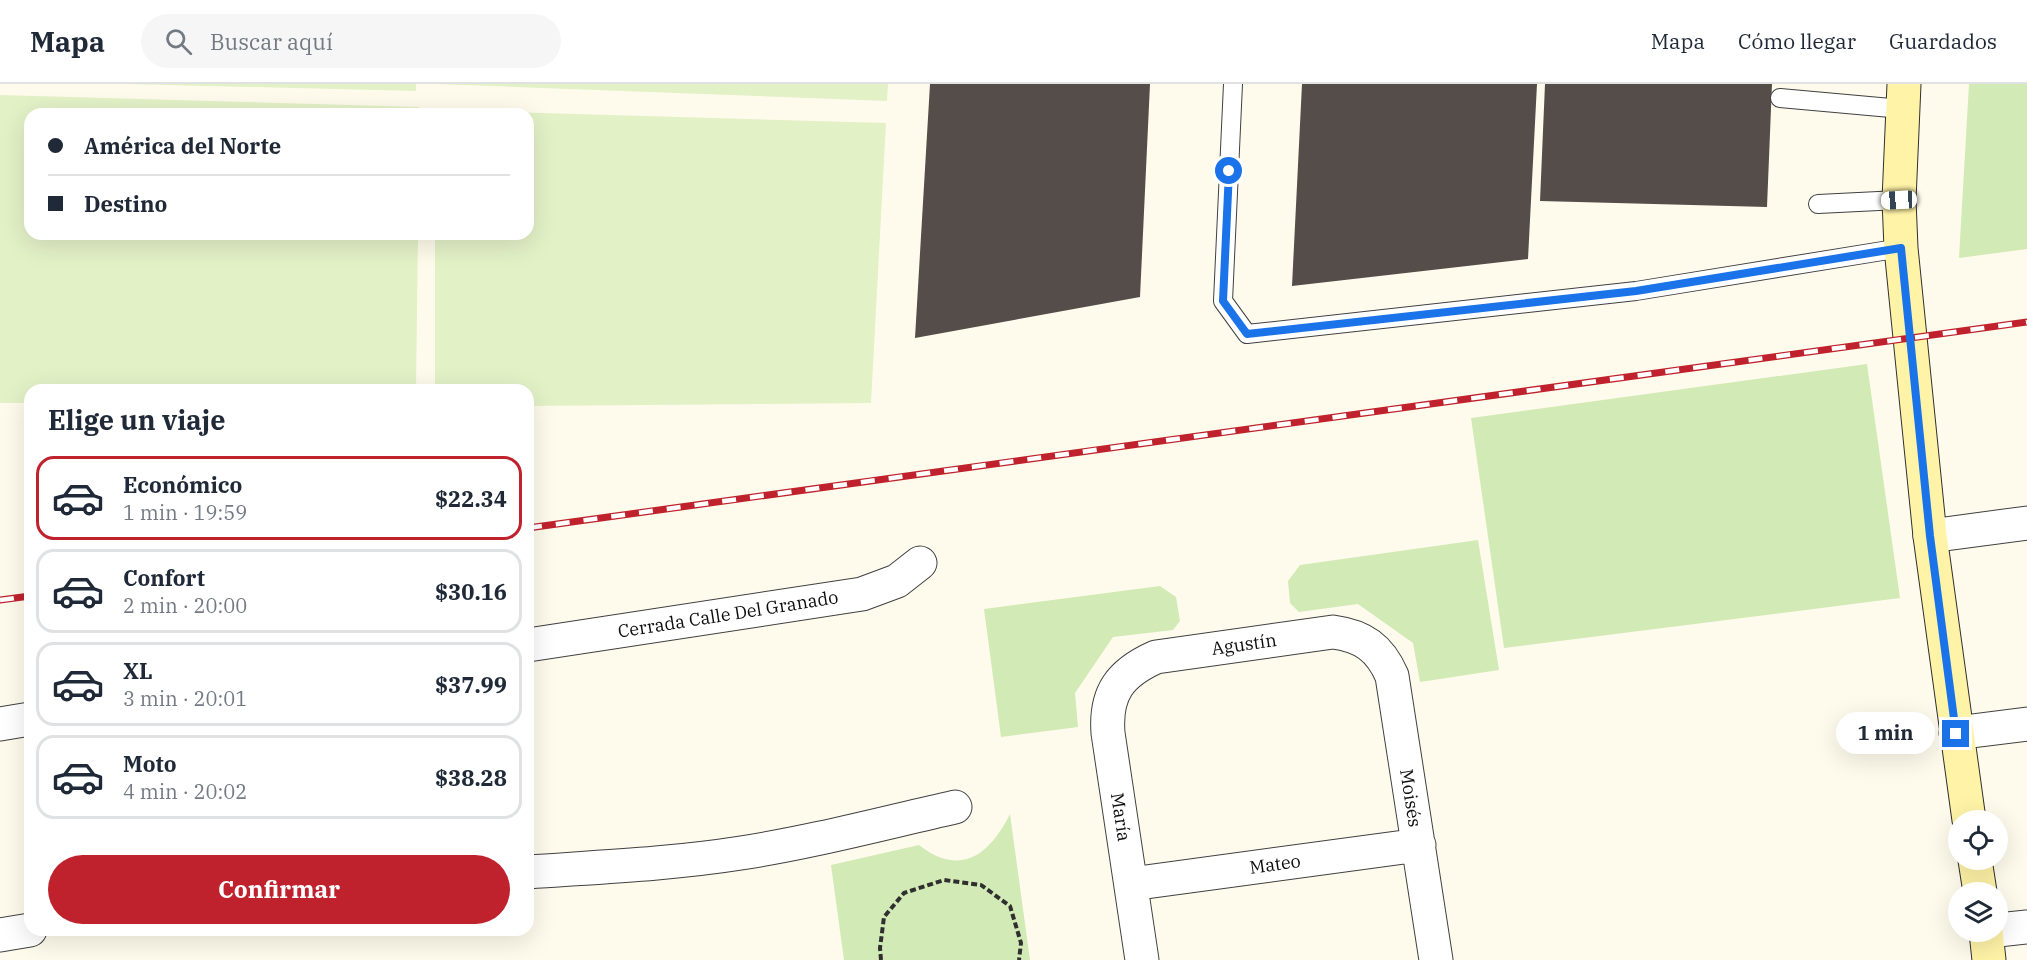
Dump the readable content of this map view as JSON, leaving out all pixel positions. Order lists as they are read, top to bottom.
{
  "streets": {
    "street": [
      "Cerrada Calle Del Granado",
      "Agustín",
      "Moisés",
      "María",
      "Mateo"
    ]
  },
  "crossings": [
    ["Agustín", "Moisés"],
    ["Agustín", "María"],
    ["Moisés", "Mateo"],
    ["María", "Mateo"]
  ],
  "page": {
    "header": "Mapa",
    "search": "Buscar aquí",
    "nav": ["Mapa", "Cómo llegar", "Guardados"],
    "banner": ["América del Norte", "Destino"],
    "heading": "Elige un viaje",
    "list": [
      {
        "name": "Económico",
        "note": "1 min · 19:59",
        "value": "$22.34"
      },
      {
        "name": "Confort",
        "note": "2 min · 20:00",
        "value": "$30.16"
      },
      {
        "name": "XL",
        "note": "3 min · 20:01",
        "value": "$37.99"
      },
      {
        "name": "Moto",
        "note": "4 min · 20:02",
        "value": "$38.28"
      }
    ],
    "bubble": "1 min",
    "buttons": "Confirmar"
  }
}
